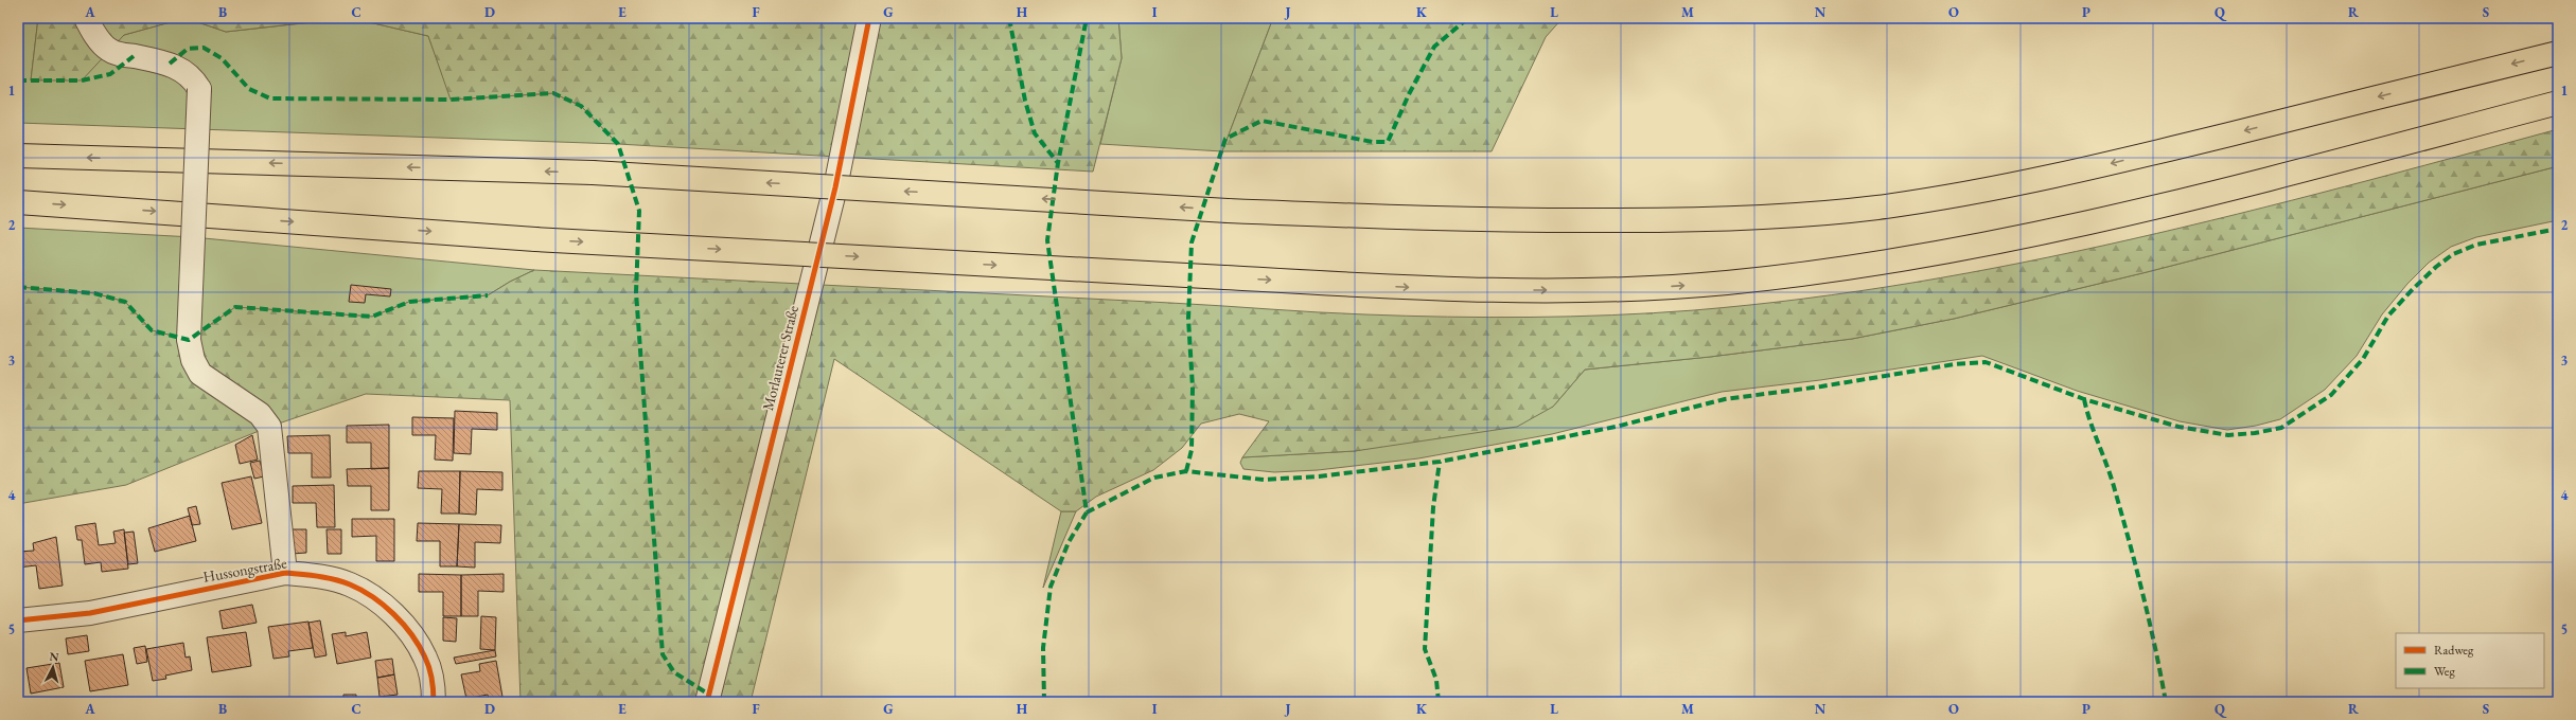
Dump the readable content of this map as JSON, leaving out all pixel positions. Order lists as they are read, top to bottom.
{
  "streets": {
    "street": ["Morlauterer Straße", "Hussongstraße"]
  },
  "legend": ["Radweg", "Weg"],
  "north": "top",
  "grid": {
    "columns": [
      "A",
      "B",
      "C",
      "D",
      "E",
      "F",
      "G",
      "H",
      "I",
      "J",
      "K",
      "L",
      "M",
      "N",
      "O",
      "P",
      "Q",
      "R",
      "S"
    ],
    "rows": [
      "1",
      "2",
      "3",
      "4",
      "5"
    ]
  }
}
